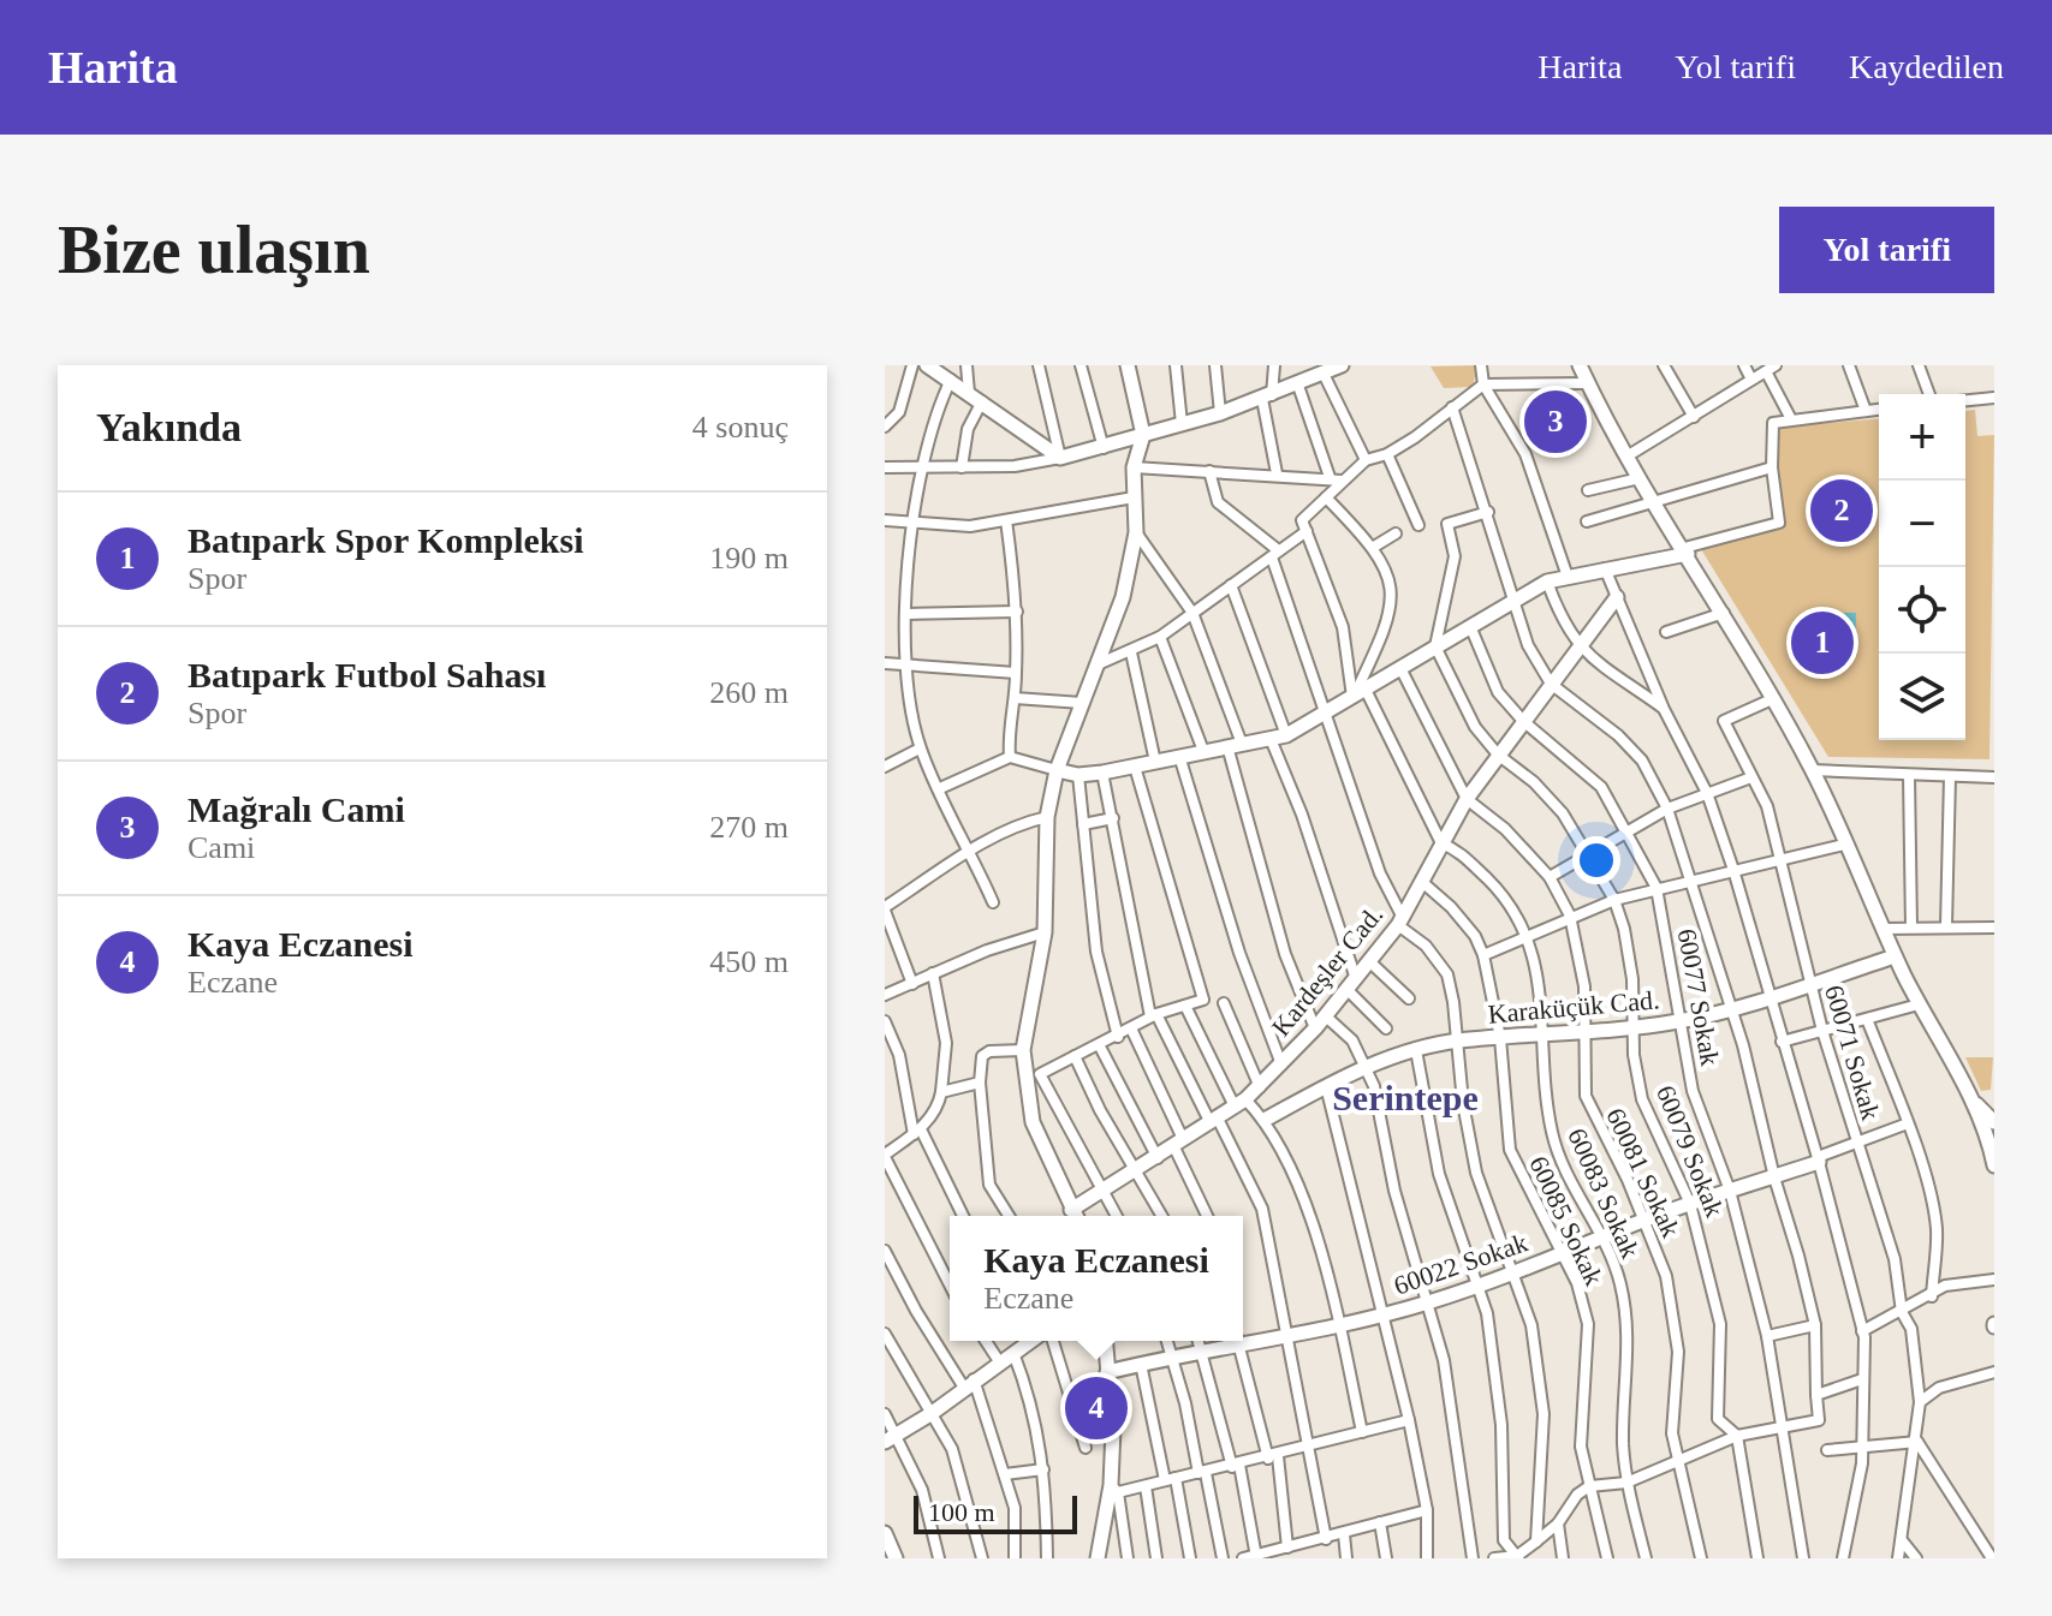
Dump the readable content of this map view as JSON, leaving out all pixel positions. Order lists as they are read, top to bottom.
{
  "streets": {
    "street": [
      "Kardeşler Cad.",
      "60077 Sokak",
      "Karaküçük Cad.",
      "60071 Sokak",
      "60079 Sokak",
      "60081 Sokak",
      "60083 Sokak",
      "60085 Sokak",
      "60022 Sokak"
    ]
  },
  "crossings": [
    ["Kardeşler Cad.", "60077 Sokak"],
    ["Kardeşler Cad.", "60079 Sokak"],
    ["Kardeşler Cad.", "60081 Sokak"],
    ["Kardeşler Cad.", "60083 Sokak"],
    ["Kardeşler Cad.", "60085 Sokak"],
    ["60077 Sokak", "Karaküçük Cad."],
    ["60077 Sokak", "60022 Sokak"],
    ["Karaküçük Cad.", "60071 Sokak"],
    ["Karaküçük Cad.", "60079 Sokak"],
    ["Karaküçük Cad.", "60081 Sokak"],
    ["Karaküçük Cad.", "60083 Sokak"],
    ["Karaküçük Cad.", "60085 Sokak"],
    ["60079 Sokak", "60022 Sokak"],
    ["60081 Sokak", "60022 Sokak"],
    ["60083 Sokak", "60022 Sokak"],
    ["60085 Sokak", "60022 Sokak"]
  ],
  "districts": ["Serintepe"],
  "scale_bar": "100 m",
  "page": {
    "header": "Harita",
    "nav": ["Harita", "Yol tarifi", "Kaydedilen"],
    "buttons": "Yol tarifi",
    "title": "Bize ulaşın",
    "heading": ["Yakında", "4 sonuç"],
    "pins": [
      "3",
      "2",
      "1",
      "4"
    ],
    "map_buttons": ["+", "−"],
    "list": [
      {
        "mark": "1",
        "name": "Batıpark Spor Kompleksi",
        "note": "Spor",
        "value": "190 m"
      },
      {
        "mark": "2",
        "name": "Batıpark Futbol Sahası",
        "note": "Spor",
        "value": "260 m"
      },
      {
        "mark": "3",
        "name": "Mağralı Cami",
        "note": "Cami",
        "value": "270 m"
      },
      {
        "mark": "4",
        "name": "Kaya Eczanesi",
        "note": "Eczane",
        "value": "450 m"
      }
    ],
    "popup": ["Kaya Eczanesi", "Eczane"],
    "scale": "100 m"
  }
}
